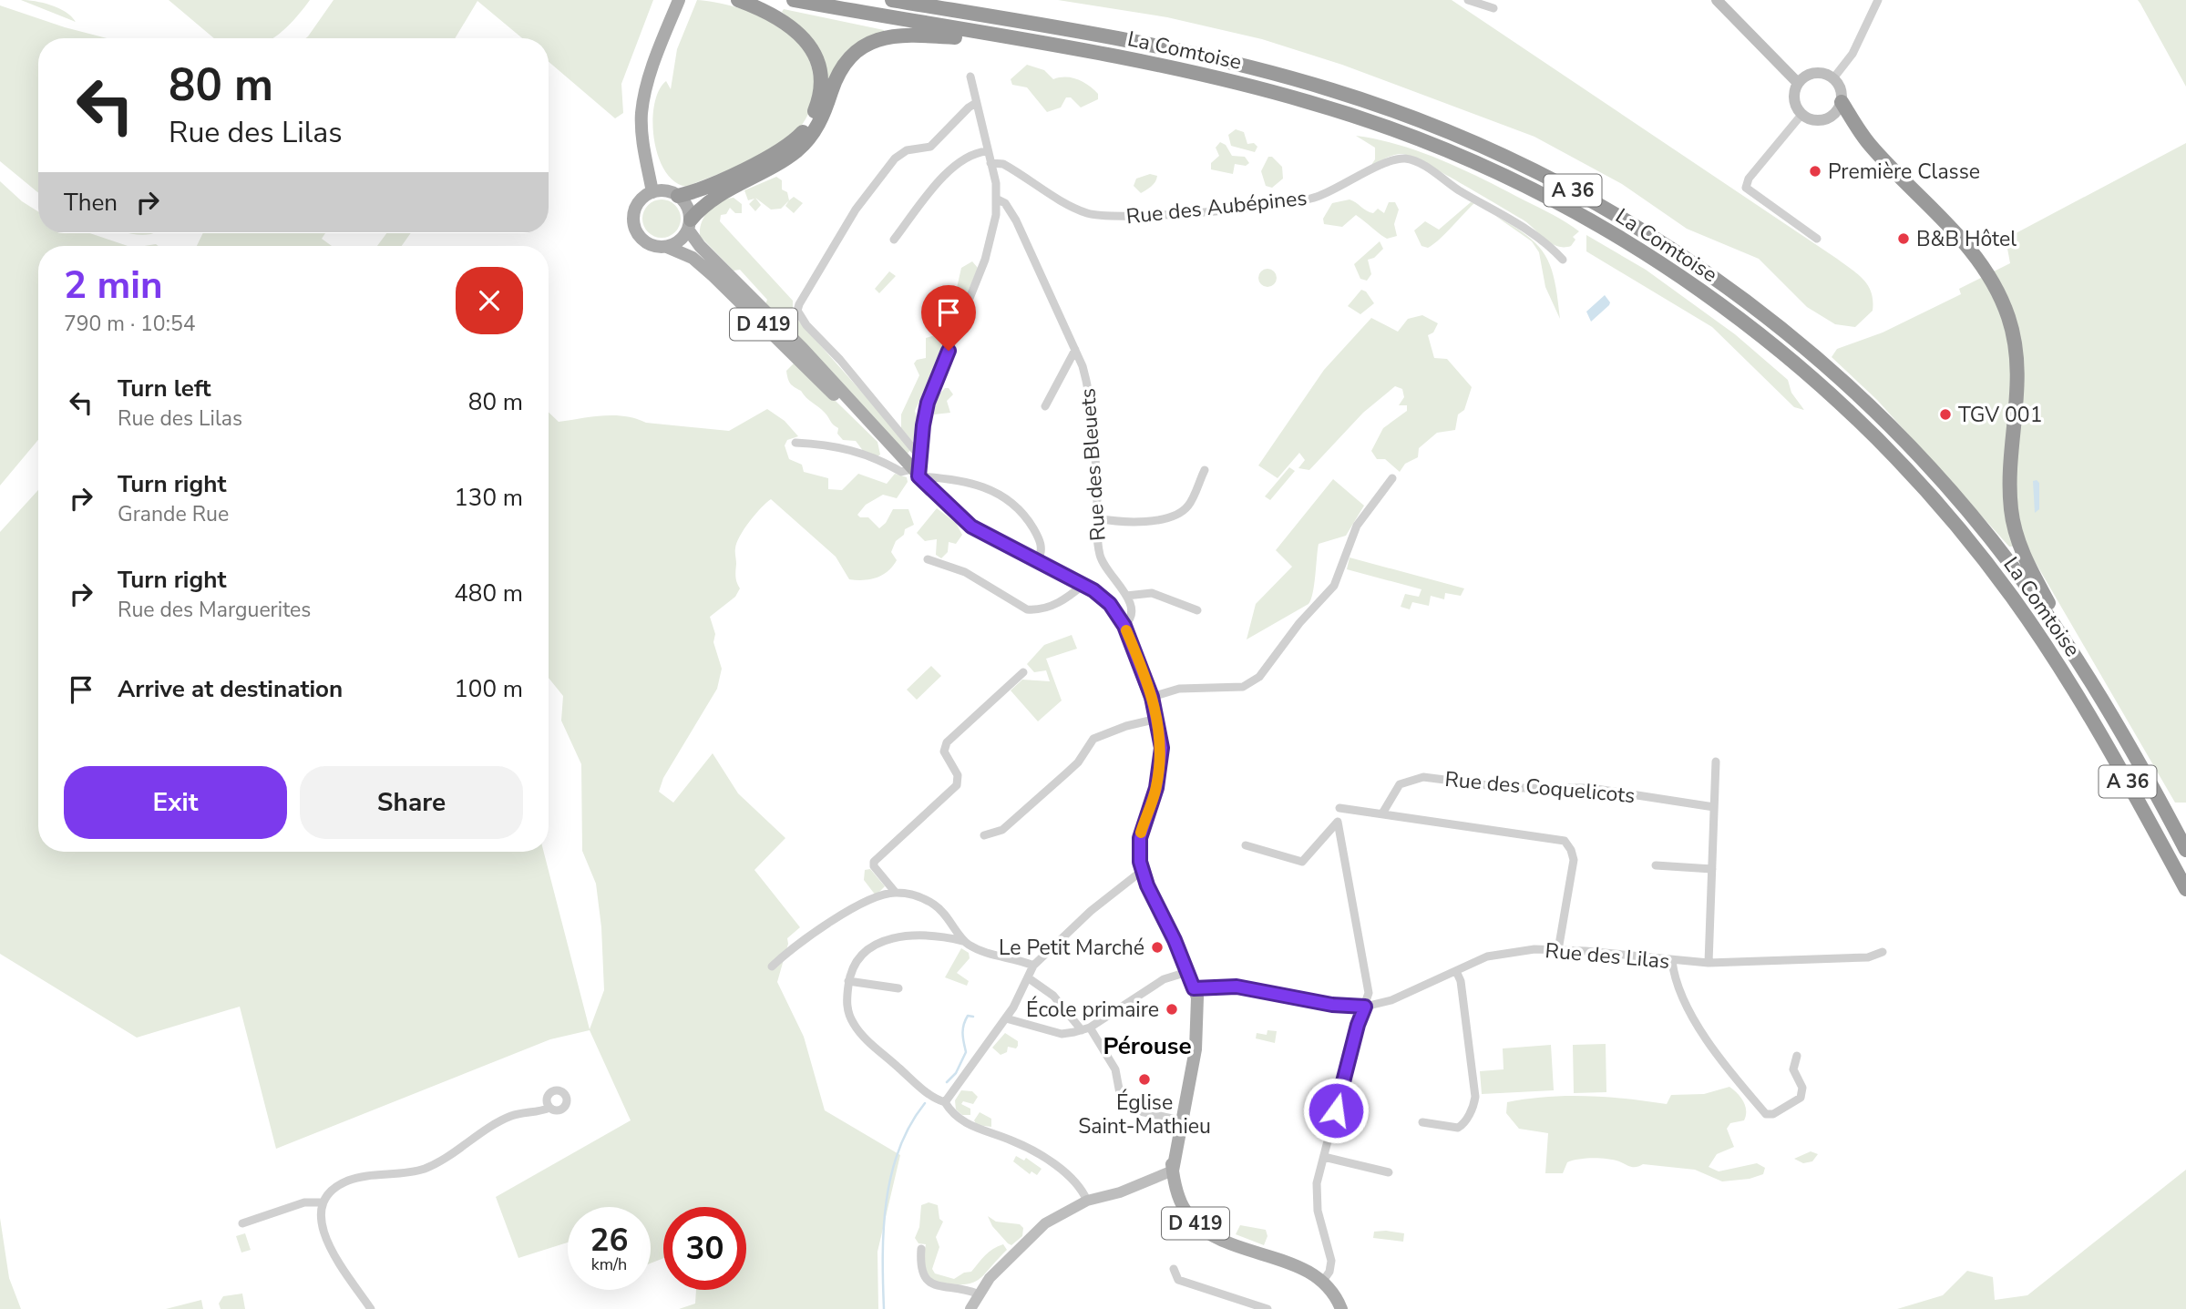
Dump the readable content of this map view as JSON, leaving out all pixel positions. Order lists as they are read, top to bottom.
{
  "streets": {
    "highway": ["La Comtoise", "A 36"],
    "main road": ["D 419"],
    "street": [
      "Rue des Aubépines",
      "Rue des Bleuets",
      "Rue des Coquelicots",
      "Rue des Lilas"
    ]
  },
  "crossings": [
    ["D 419", "Rue des Lilas"]
  ],
  "districts": ["Pérouse"],
  "places": [
    "Première Classe",
    "B&B Hôtel",
    "TGV 001",
    "Le Petit Marché",
    "École primaire",
    "Église Saint-Mathieu"
  ],
  "page": {
    "turn": ["80 m", "Rue des Lilas"],
    "then": "Then",
    "heading": ["2 min", "790 m · 10:54"],
    "list": [
      {
        "name": "Turn left",
        "note": "Rue des Lilas",
        "value": "80 m"
      },
      {
        "name": "Turn right",
        "note": "Grande Rue",
        "value": "130 m"
      },
      {
        "name": "Turn right",
        "note": "Rue des Marguerites",
        "value": "480 m"
      },
      {
        "name": "Arrive at destination",
        "value": "100 m"
      }
    ],
    "buttons": ["Exit", "Share"],
    "speed": "26 km/h",
    "limit": "30"
  }
}
